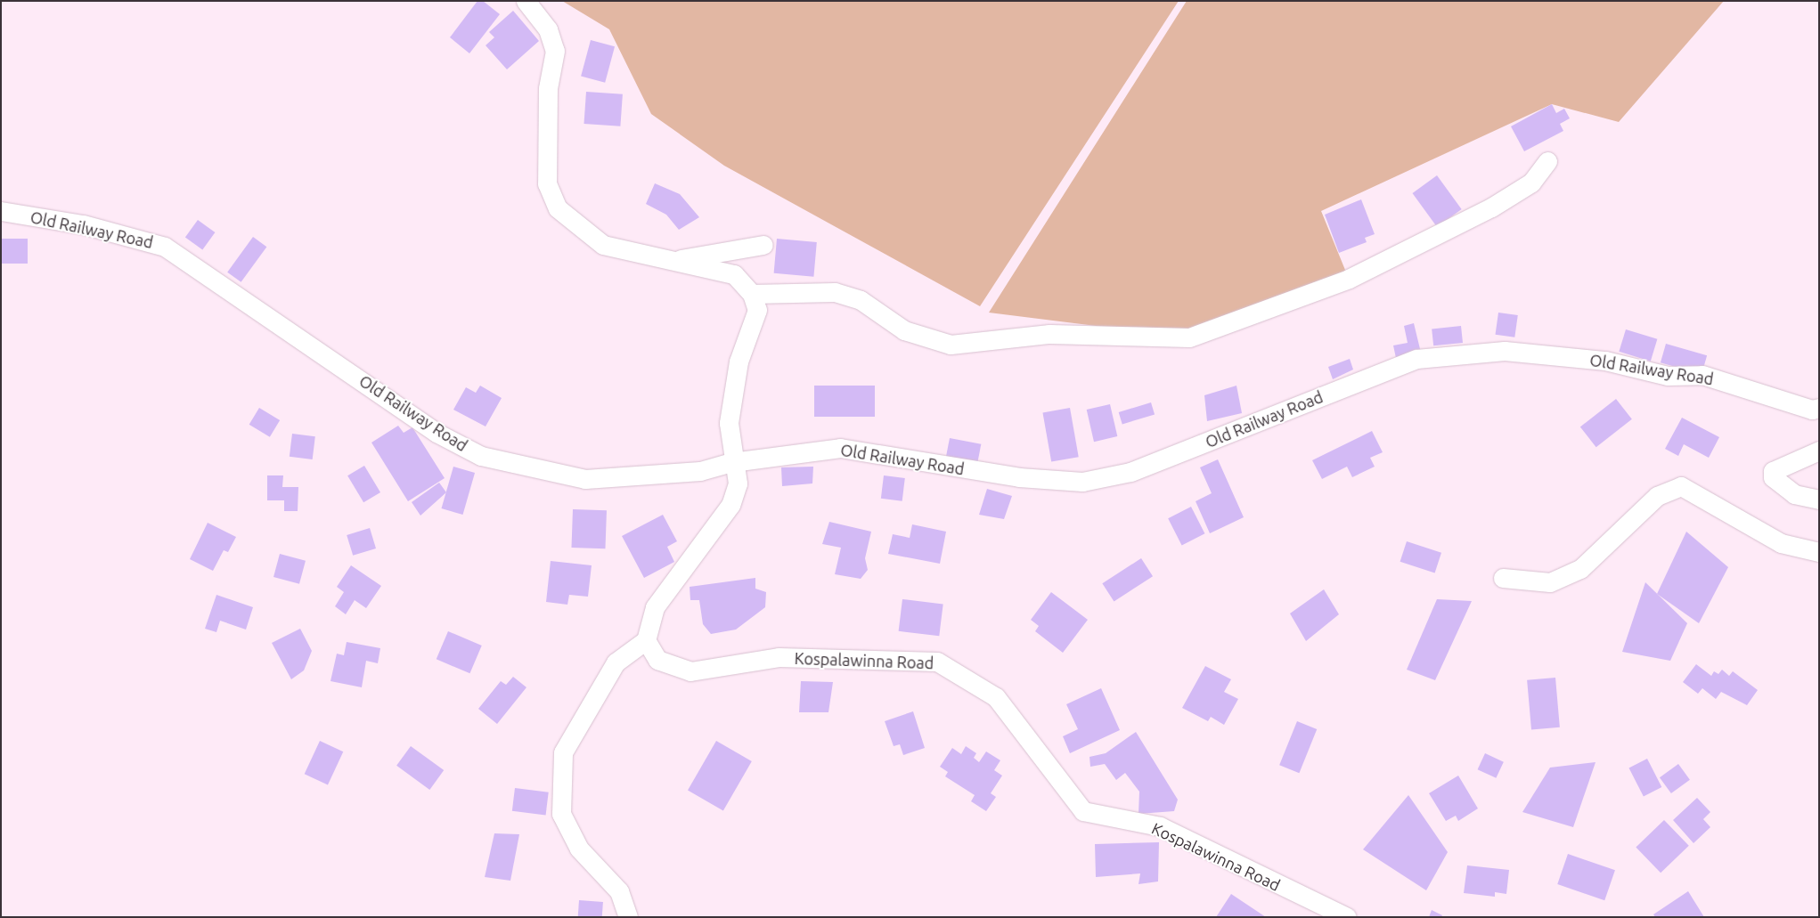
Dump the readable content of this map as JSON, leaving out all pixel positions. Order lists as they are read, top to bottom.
{
  "streets": {
    "street": ["Old Railway Road", "Kospalawinna Road"]
  }
}
